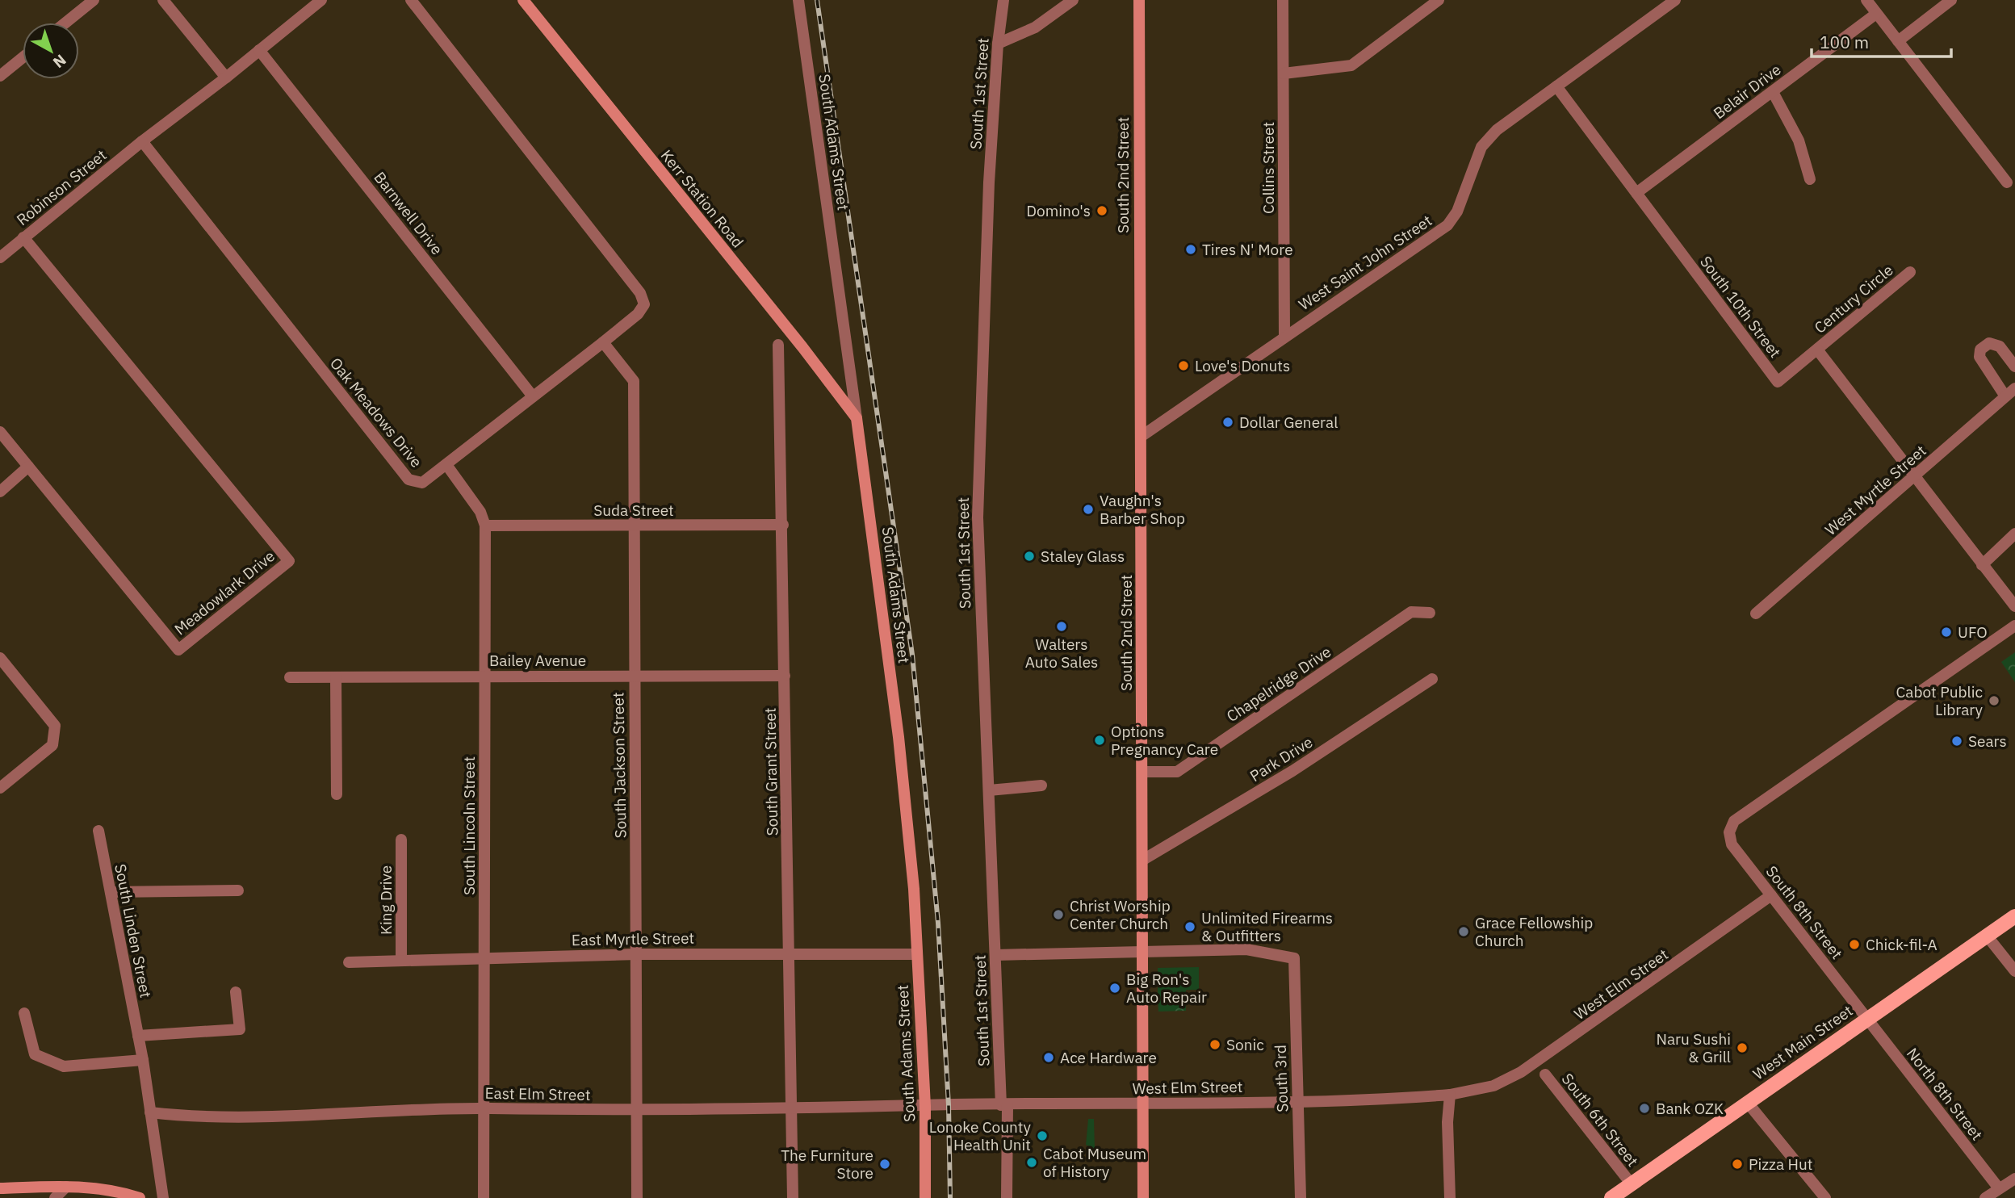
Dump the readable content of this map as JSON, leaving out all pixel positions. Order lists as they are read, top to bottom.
{
  "streets": {
    "main road": ["West Main Street"],
    "street": [
      "Belair Drive",
      "South 1st Street",
      "South Adams Street",
      "Collins Street",
      "South 2nd Street",
      "Robinson Street",
      "Kerr Station Road",
      "Barnwell Drive",
      "West Saint John Street",
      "Century Circle",
      "South 10th Street",
      "Oak Meadows Drive",
      "West Myrtle Street",
      "Suda Street",
      "Meadowlark Drive",
      "Bailey Avenue",
      "Chapelridge Drive",
      "Park Drive",
      "South Jackson Street",
      "South Grant Street",
      "South Lincoln Street",
      "King Drive",
      "South 8th Street",
      "South Linden Street",
      "East Myrtle Street",
      "West Elm Street",
      "South 3rd",
      "East Elm Street",
      "North 8th Street",
      "South 6th Street"
    ]
  },
  "crossings": [
    ["Belair Drive", "South 10th Street"],
    ["South 1st Street", "West Elm Street"],
    ["South Adams Street", "Kerr Station Road"],
    ["South Adams Street", "East Myrtle Street"],
    ["South Adams Street", "West Elm Street"],
    ["South Adams Street", "East Elm Street"],
    ["Collins Street", "West Saint John Street"],
    ["South 2nd Street", "West Saint John Street"],
    ["South 2nd Street", "Chapelridge Drive"],
    ["South 2nd Street", "Park Drive"],
    ["South 2nd Street", "West Elm Street"],
    ["South 2nd Street", "South 3rd"],
    ["Robinson Street", "Oak Meadows Drive"],
    ["Robinson Street", "Meadowlark Drive"],
    ["Barnwell Drive", "Oak Meadows Drive"],
    ["West Saint John Street", "South 10th Street"],
    ["Century Circle", "South 10th Street"],
    ["Oak Meadows Drive", "South Jackson Street"],
    ["Oak Meadows Drive", "South Lincoln Street"],
    ["Suda Street", "South Jackson Street"],
    ["Suda Street", "South Grant Street"],
    ["Suda Street", "South Lincoln Street"],
    ["Bailey Avenue", "South Jackson Street"],
    ["Bailey Avenue", "South Grant Street"],
    ["Bailey Avenue", "South Lincoln Street"],
    ["South Jackson Street", "East Myrtle Street"],
    ["South Jackson Street", "East Elm Street"],
    ["South Grant Street", "East Myrtle Street"],
    ["South Grant Street", "East Elm Street"],
    ["South Lincoln Street", "East Myrtle Street"],
    ["South Lincoln Street", "East Elm Street"],
    ["King Drive", "East Myrtle Street"],
    ["South 8th Street", "West Elm Street"],
    ["South 8th Street", "West Main Street"],
    ["South 8th Street", "North 8th Street"],
    ["South Linden Street", "East Elm Street"],
    ["West Elm Street", "South 3rd"],
    ["West Elm Street", "East Elm Street"],
    ["West Main Street", "North 8th Street"],
    ["West Main Street", "South 6th Street"]
  ],
  "places": [
    "Domino's",
    "Tires N' More",
    "Love's Donuts",
    "Dollar General",
    "Vaughn's Barber Shop",
    "Staley Glass",
    "Walters Auto Sales",
    "UFO",
    "Cabot Public Library",
    "Options Pregnancy Care",
    "Sears",
    "Christ Worship Center Church",
    "Unlimited Firearms & Outfitters",
    "Grace Fellowship Church",
    "Chick-fil-A",
    "Big Ron's Auto Repair",
    "Sonic",
    "Naru Sushi & Grill",
    "Ace Hardware",
    "Bank OZK",
    "Lonoke County Health Unit",
    "Cabot Museum of History",
    "The Furniture Store",
    "Pizza Hut"
  ],
  "scale_bar": "100 m",
  "north": "bottom right"
}
